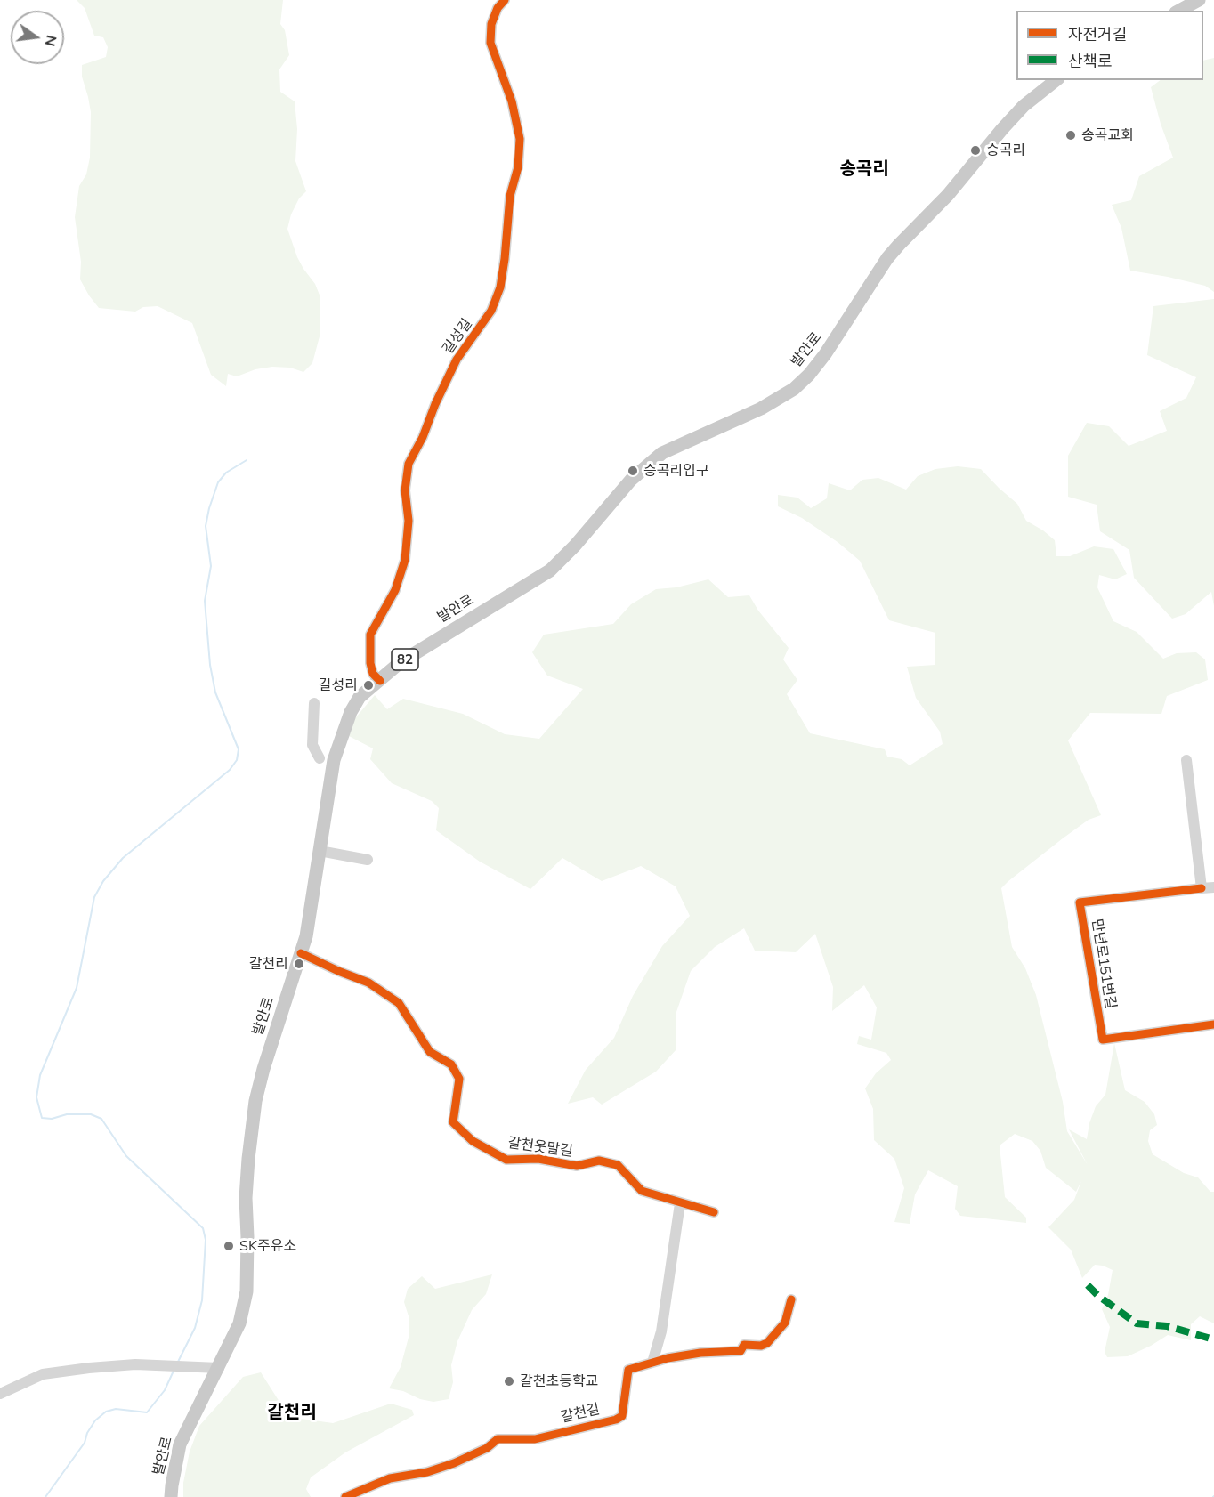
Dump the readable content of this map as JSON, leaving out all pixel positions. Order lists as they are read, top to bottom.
{
  "streets": {
    "main road": ["발안로", "82"],
    "street": [
      "길성길",
      "만년로151번길",
      "갈천웃말길",
      "갈천길"
    ]
  },
  "crossings": [
    ["길성길", "발안로"],
    ["발안로", "갈천웃말길"]
  ],
  "districts": ["송곡리", "갈천리"],
  "places": [
    "송곡교회",
    "승곡리",
    "승곡리입구",
    "길성리",
    "갈천리",
    "SK주유소",
    "갈천초등학교"
  ],
  "legend": ["자전거길", "산책로"],
  "north": "right"
}
